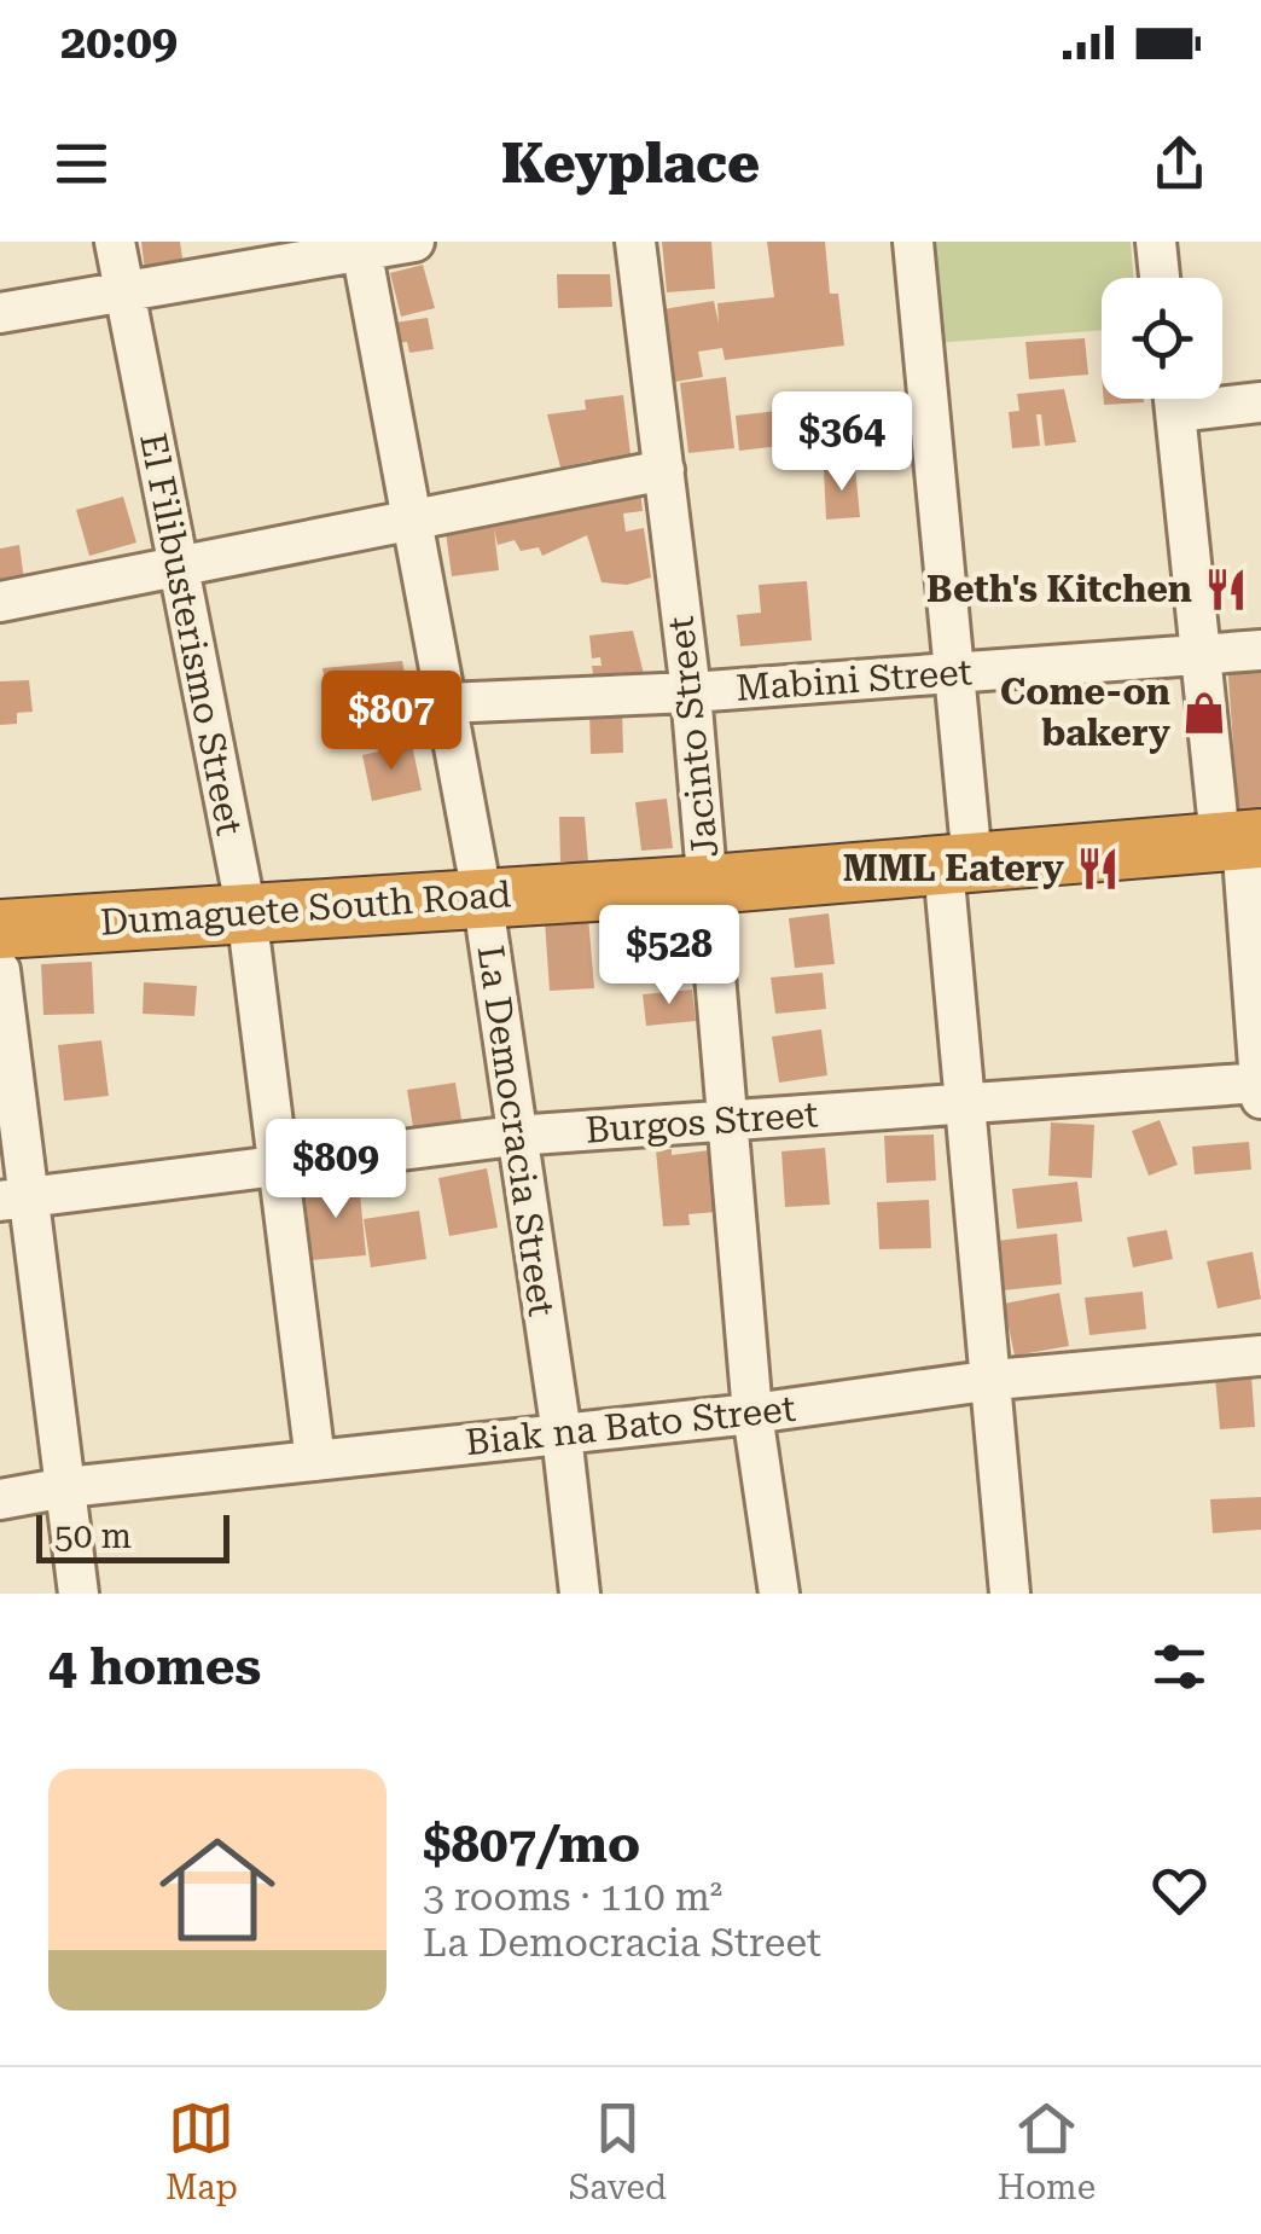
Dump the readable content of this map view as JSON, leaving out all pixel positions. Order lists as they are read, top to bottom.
{
  "streets": {
    "highway": ["Dumaguete South Road"],
    "street": [
      "El Filibusterismo Street",
      "Mabini Street",
      "Jacinto Street",
      "Burgos Street",
      "La Democracia Street",
      "Biak na Bato Street"
    ]
  },
  "crossings": [
    ["El Filibusterismo Street", "Dumaguete South Road"],
    ["El Filibusterismo Street", "Burgos Street"],
    ["El Filibusterismo Street", "Biak na Bato Street"],
    ["Mabini Street", "Jacinto Street"],
    ["Mabini Street", "La Democracia Street"],
    ["Jacinto Street", "Dumaguete South Road"],
    ["Jacinto Street", "Burgos Street"],
    ["Jacinto Street", "Biak na Bato Street"],
    ["Dumaguete South Road", "La Democracia Street"],
    ["Burgos Street", "La Democracia Street"],
    ["La Democracia Street", "Biak na Bato Street"]
  ],
  "places": {
    "restaurant": ["Beth's Kitchen", "MML Eatery"],
    "shop": ["Come-on bakery"]
  },
  "scale_bar": "50 m",
  "page": {
    "status": "20:09",
    "header": "Keyplace",
    "price": [
      "$364",
      "$807",
      "$528",
      "$809"
    ],
    "scale": "50 m",
    "heading": "4 homes",
    "list": [
      {
        "name": "$807/mo",
        "note": "3 rooms · 110 m² · La Democracia Street"
      }
    ],
    "tabs": ["Map", "Saved", "Home"]
  }
}
